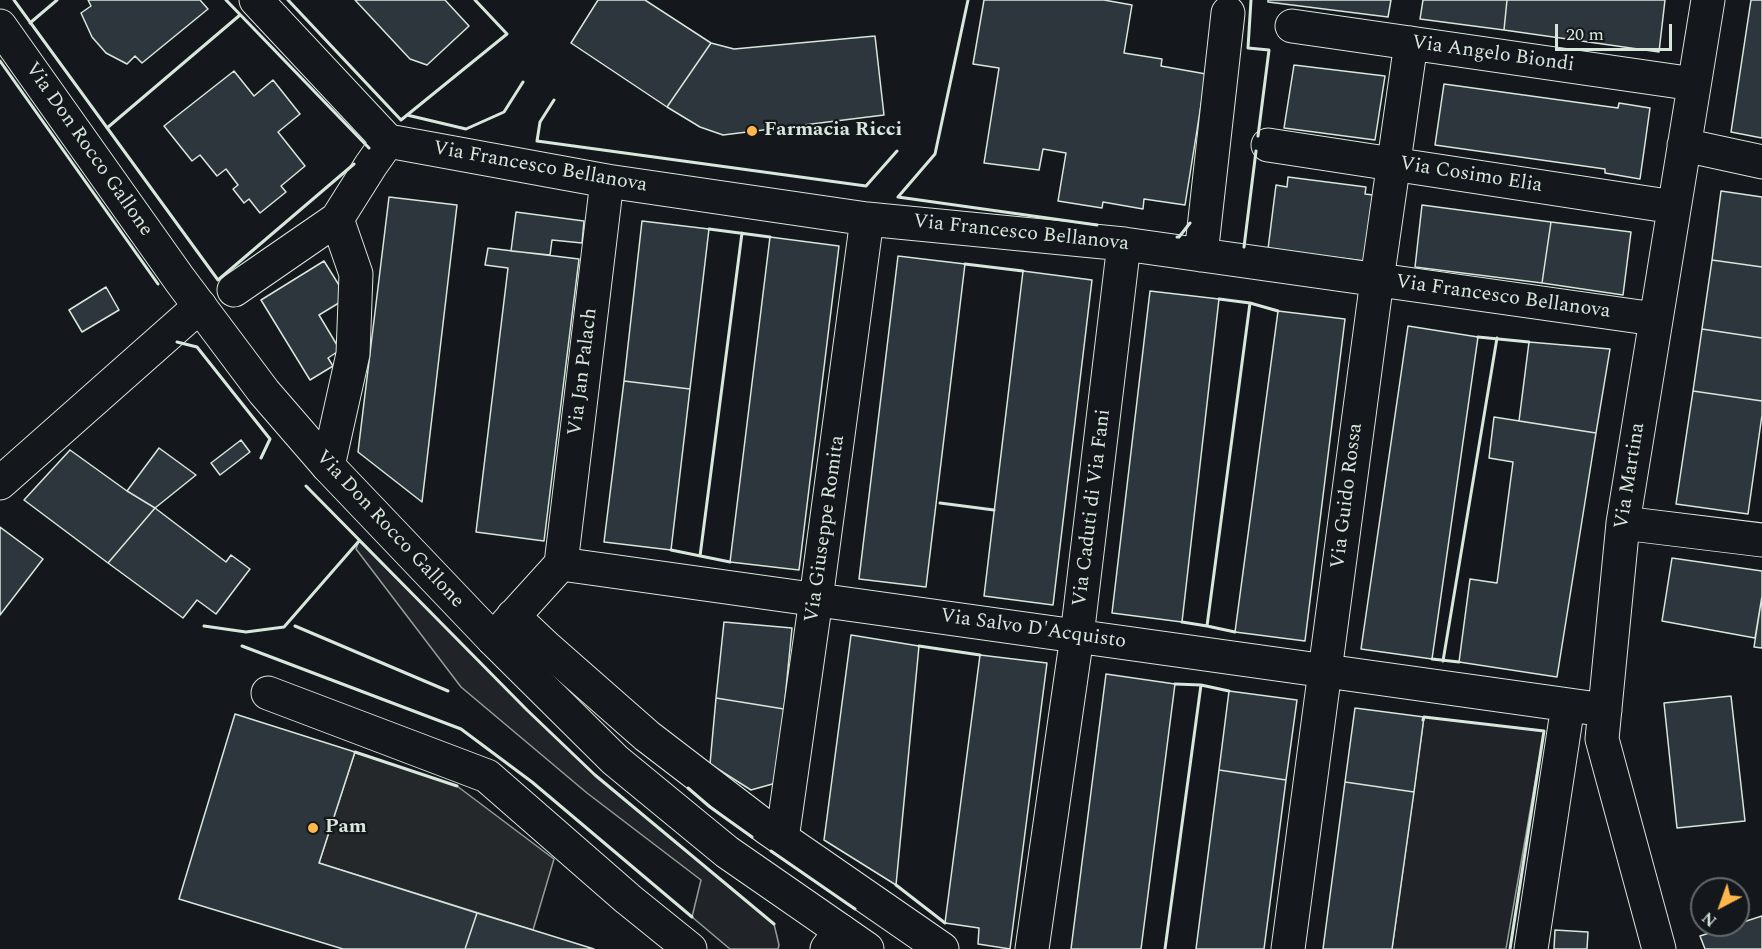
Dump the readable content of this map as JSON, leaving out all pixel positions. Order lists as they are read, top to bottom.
{
  "streets": {
    "street": [
      "Via Angelo Biondi",
      "Via Don Rocco Gallone",
      "Via Francesco Bellanova",
      "Via Cosimo Elia",
      "Via Jan Palach",
      "Via Martina",
      "Via Guido Rossa",
      "Via Caduti di Via Fani",
      "Via Giuseppe Romita",
      "Via Salvo D'Acquisto"
    ]
  },
  "crossings": [
    ["Via Angelo Biondi", "Via Martina"],
    ["Via Angelo Biondi", "Via Guido Rossa"],
    ["Via Francesco Bellanova", "Via Jan Palach"],
    ["Via Francesco Bellanova", "Via Martina"],
    ["Via Francesco Bellanova", "Via Guido Rossa"],
    ["Via Francesco Bellanova", "Via Caduti di Via Fani"],
    ["Via Francesco Bellanova", "Via Giuseppe Romita"],
    ["Via Cosimo Elia", "Via Martina"],
    ["Via Cosimo Elia", "Via Guido Rossa"],
    ["Via Jan Palach", "Via Salvo D'Acquisto"],
    ["Via Martina", "Via Salvo D'Acquisto"],
    ["Via Guido Rossa", "Via Salvo D'Acquisto"],
    ["Via Caduti di Via Fani", "Via Salvo D'Acquisto"],
    ["Via Giuseppe Romita", "Via Salvo D'Acquisto"]
  ],
  "places": ["Farmacia Ricci", "Pam"],
  "scale_bar": "20 m",
  "north": "bottom left"
}
